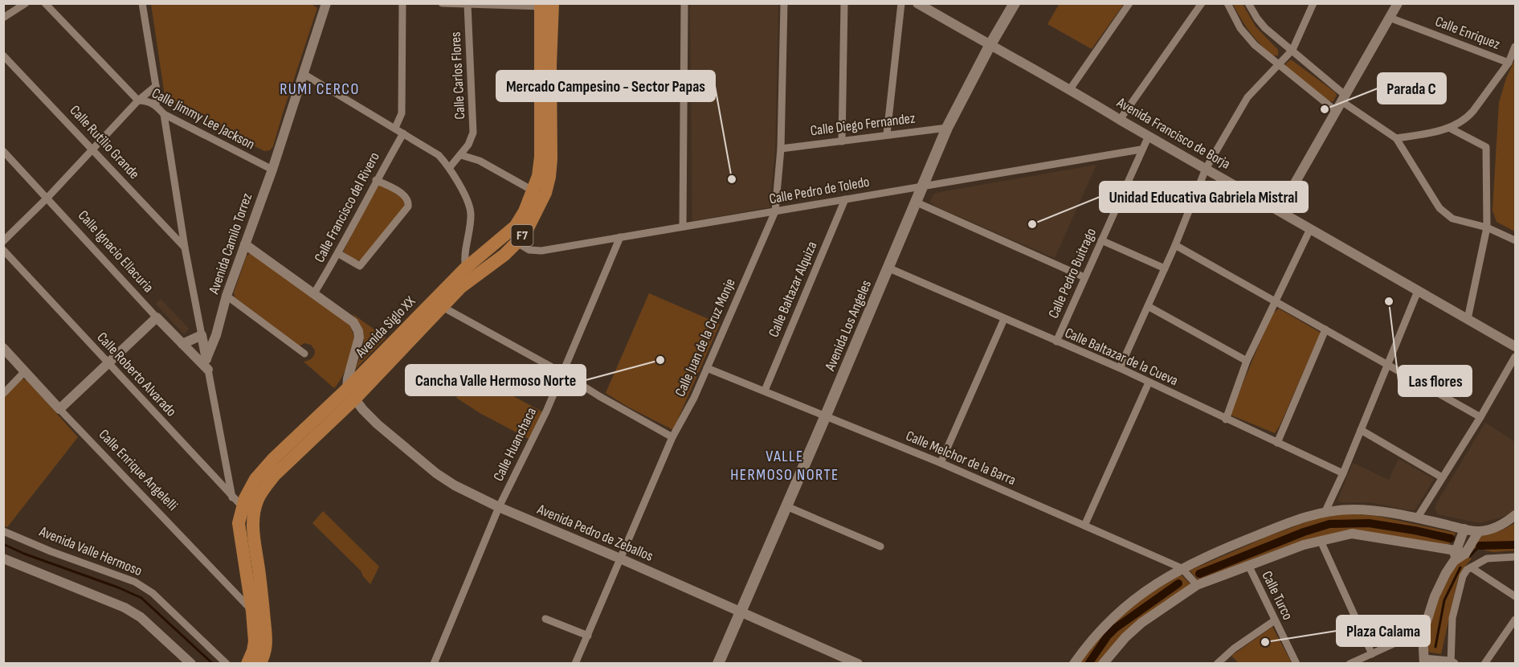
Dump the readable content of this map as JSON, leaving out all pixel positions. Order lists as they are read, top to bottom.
{
  "streets": {
    "highway": ["F7", "Avenida Siglo XX"],
    "main road": ["Avenida Los Angeles"],
    "street": [
      "Calle Enriquez",
      "Calle Carlos Flores",
      "Calle Jimmy Lee Jackson",
      "Calle Diego Fernandez",
      "Avenida Francisco de Borja",
      "Calle Rutilio Grande",
      "Calle Pedro de Toledo",
      "Calle Francisco del Rivero",
      "Avenida Camilo Torrez",
      "Calle Ignacio Ellacuria",
      "Calle Pedro Buitrago",
      "Calle Baltazar Alquiza",
      "Calle Juan de la Cruz Monje",
      "Calle Baltazar de la Cueva",
      "Calle Roberto Alvarado",
      "Calle Huanchaca",
      "Calle Melchor de la Barra",
      "Calle Enrique Angelelli",
      "Avenida Pedro de Zeballos",
      "Avenida Valle Hermoso",
      "Calle Turco"
    ]
  },
  "crossings": [
    ["Calle Jimmy Lee Jackson", "Avenida Camilo Torrez"],
    ["Calle Diego Fernandez", "Avenida Los Angeles"],
    ["Calle Diego Fernandez", "Calle Juan de la Cruz Monje"],
    ["Avenida Francisco de Borja", "Calle Pedro Buitrago"],
    ["Avenida Francisco de Borja", "Avenida Los Angeles"],
    ["Calle Pedro de Toledo", "Calle Pedro Buitrago"],
    ["Calle Pedro de Toledo", "Calle Baltazar Alquiza"],
    ["Calle Pedro de Toledo", "Avenida Los Angeles"],
    ["Calle Pedro de Toledo", "Avenida Siglo XX"],
    ["Calle Pedro de Toledo", "Calle Juan de la Cruz Monje"],
    ["Calle Pedro de Toledo", "Calle Huanchaca"],
    ["Calle Pedro Buitrago", "Calle Baltazar de la Cueva"],
    ["Calle Baltazar Alquiza", "Calle Melchor de la Barra"],
    ["Avenida Los Angeles", "Calle Baltazar de la Cueva"],
    ["Avenida Los Angeles", "Calle Melchor de la Barra"],
    ["Avenida Los Angeles", "Avenida Pedro de Zeballos"],
    ["Avenida Siglo XX", "Calle Roberto Alvarado"],
    ["Avenida Siglo XX", "Calle Enrique Angelelli"],
    ["Avenida Siglo XX", "Avenida Pedro de Zeballos"],
    ["Calle Juan de la Cruz Monje", "Calle Melchor de la Barra"],
    ["Calle Juan de la Cruz Monje", "Avenida Pedro de Zeballos"],
    ["Calle Huanchaca", "Avenida Pedro de Zeballos"]
  ],
  "districts": ["RUMI CERCO", "VALLE HERMOSO NORTE"],
  "places": [
    "Parada C",
    "Mercado Campesino - Sector Papas",
    "Unidad Educativa Gabriela Mistral",
    "Las flores",
    "Cancha Valle Hermoso Norte",
    "Plaza Calama"
  ]
}
